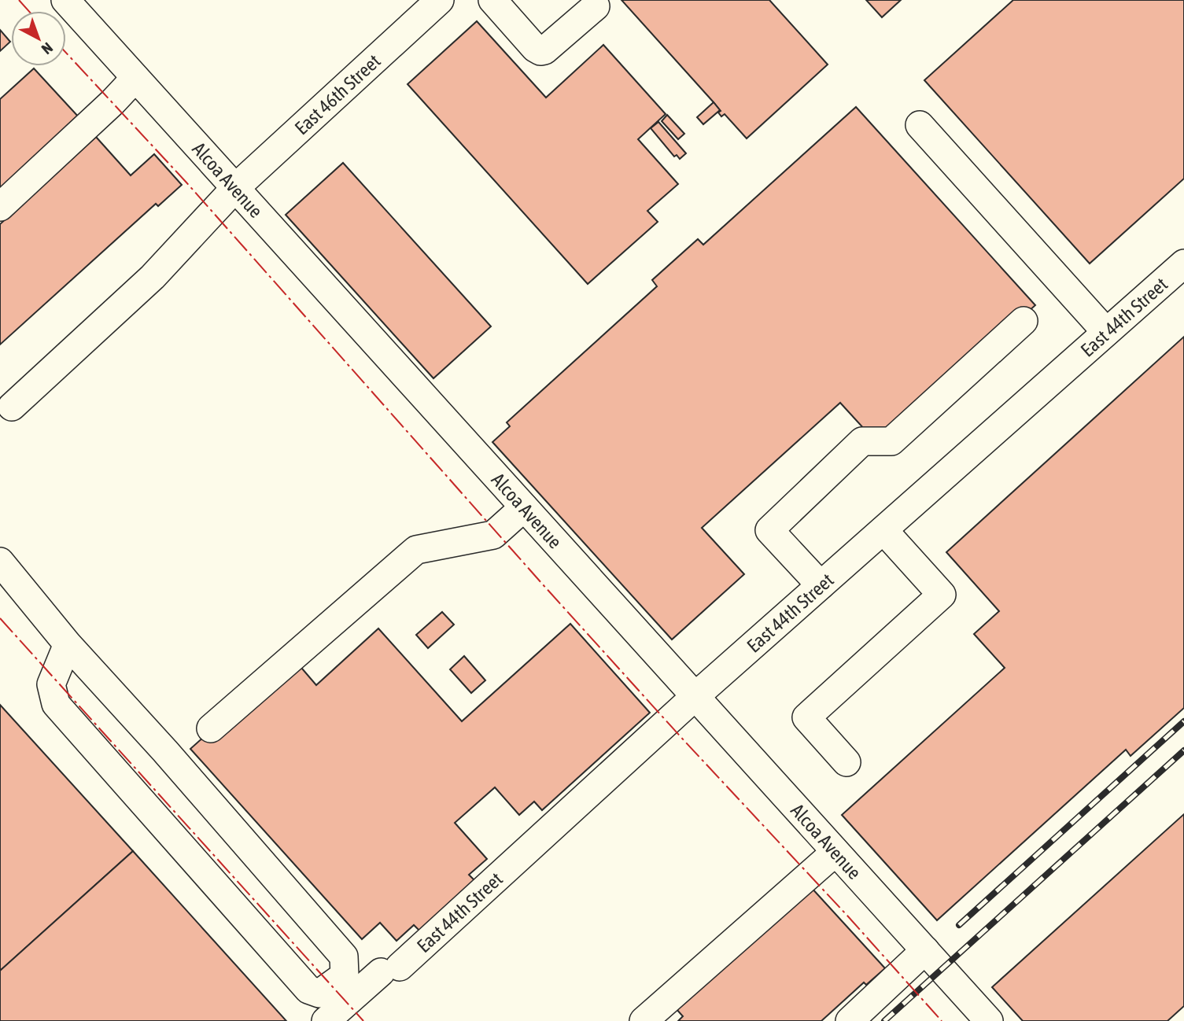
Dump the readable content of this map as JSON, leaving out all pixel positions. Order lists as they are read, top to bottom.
{
  "streets": {
    "street": ["East 46th Street", "Alcoa Avenue", "East 44th Street"]
  },
  "crossings": [
    ["East 46th Street", "Alcoa Avenue"],
    ["Alcoa Avenue", "East 44th Street"]
  ],
  "north": "bottom right"
}
